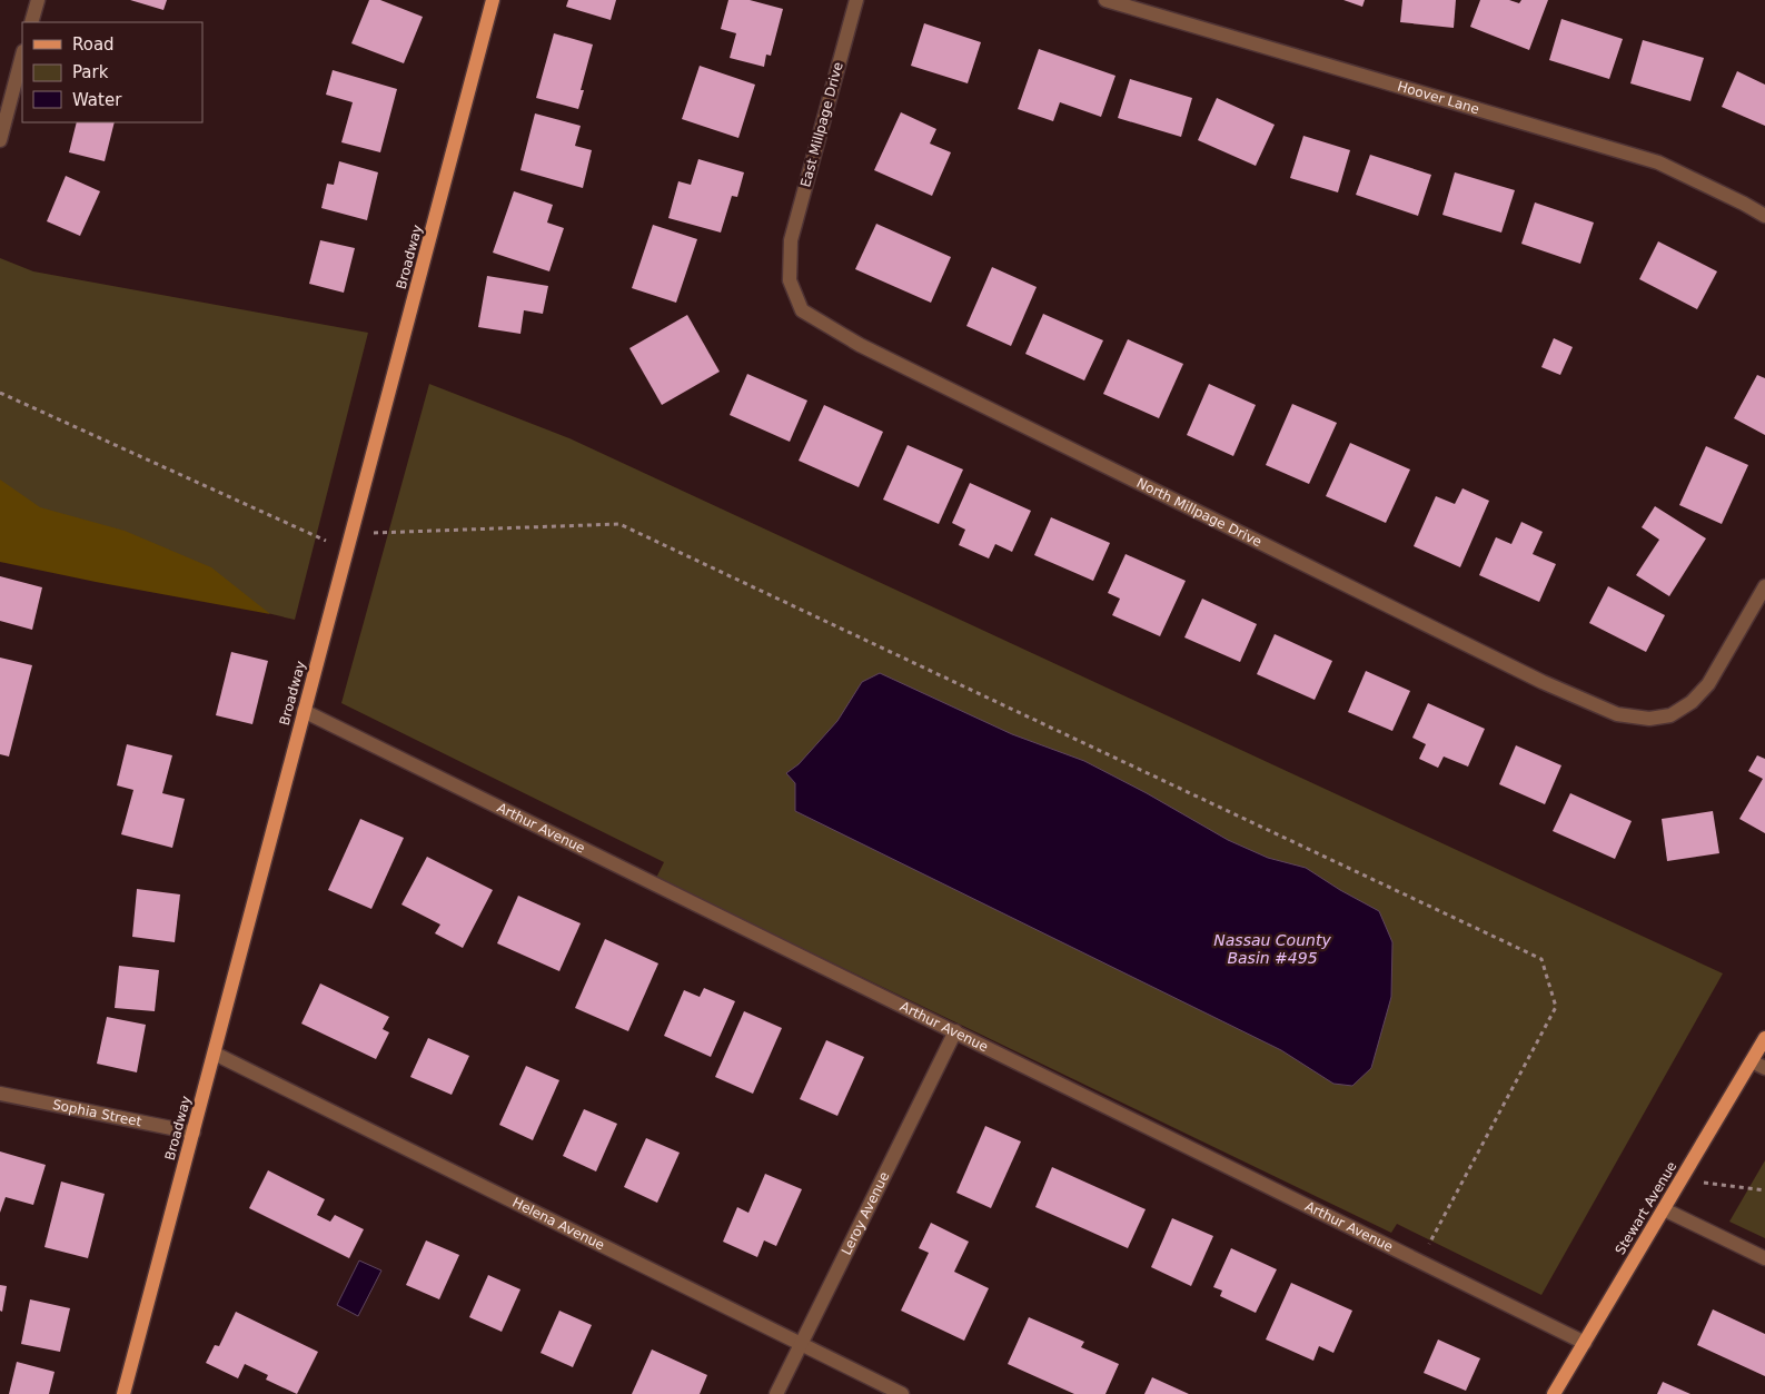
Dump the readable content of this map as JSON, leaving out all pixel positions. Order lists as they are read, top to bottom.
{
  "streets": {
    "main road": ["Broadway", "Stewart Avenue"],
    "street": [
      "Hoover Lane",
      "East Millpage Drive",
      "North Millpage Drive",
      "Arthur Avenue",
      "Sophia Street",
      "Leroy Avenue",
      "Helena Avenue"
    ]
  },
  "crossings": [
    ["East Millpage Drive", "North Millpage Drive"],
    ["Broadway", "Arthur Avenue"],
    ["Broadway", "Sophia Street"],
    ["Broadway", "Helena Avenue"],
    ["Arthur Avenue", "Stewart Avenue"],
    ["Arthur Avenue", "Leroy Avenue"],
    ["Leroy Avenue", "Helena Avenue"]
  ],
  "water": ["Nassau County Basin #495"],
  "legend": ["Road", "Park", "Water"]
}
